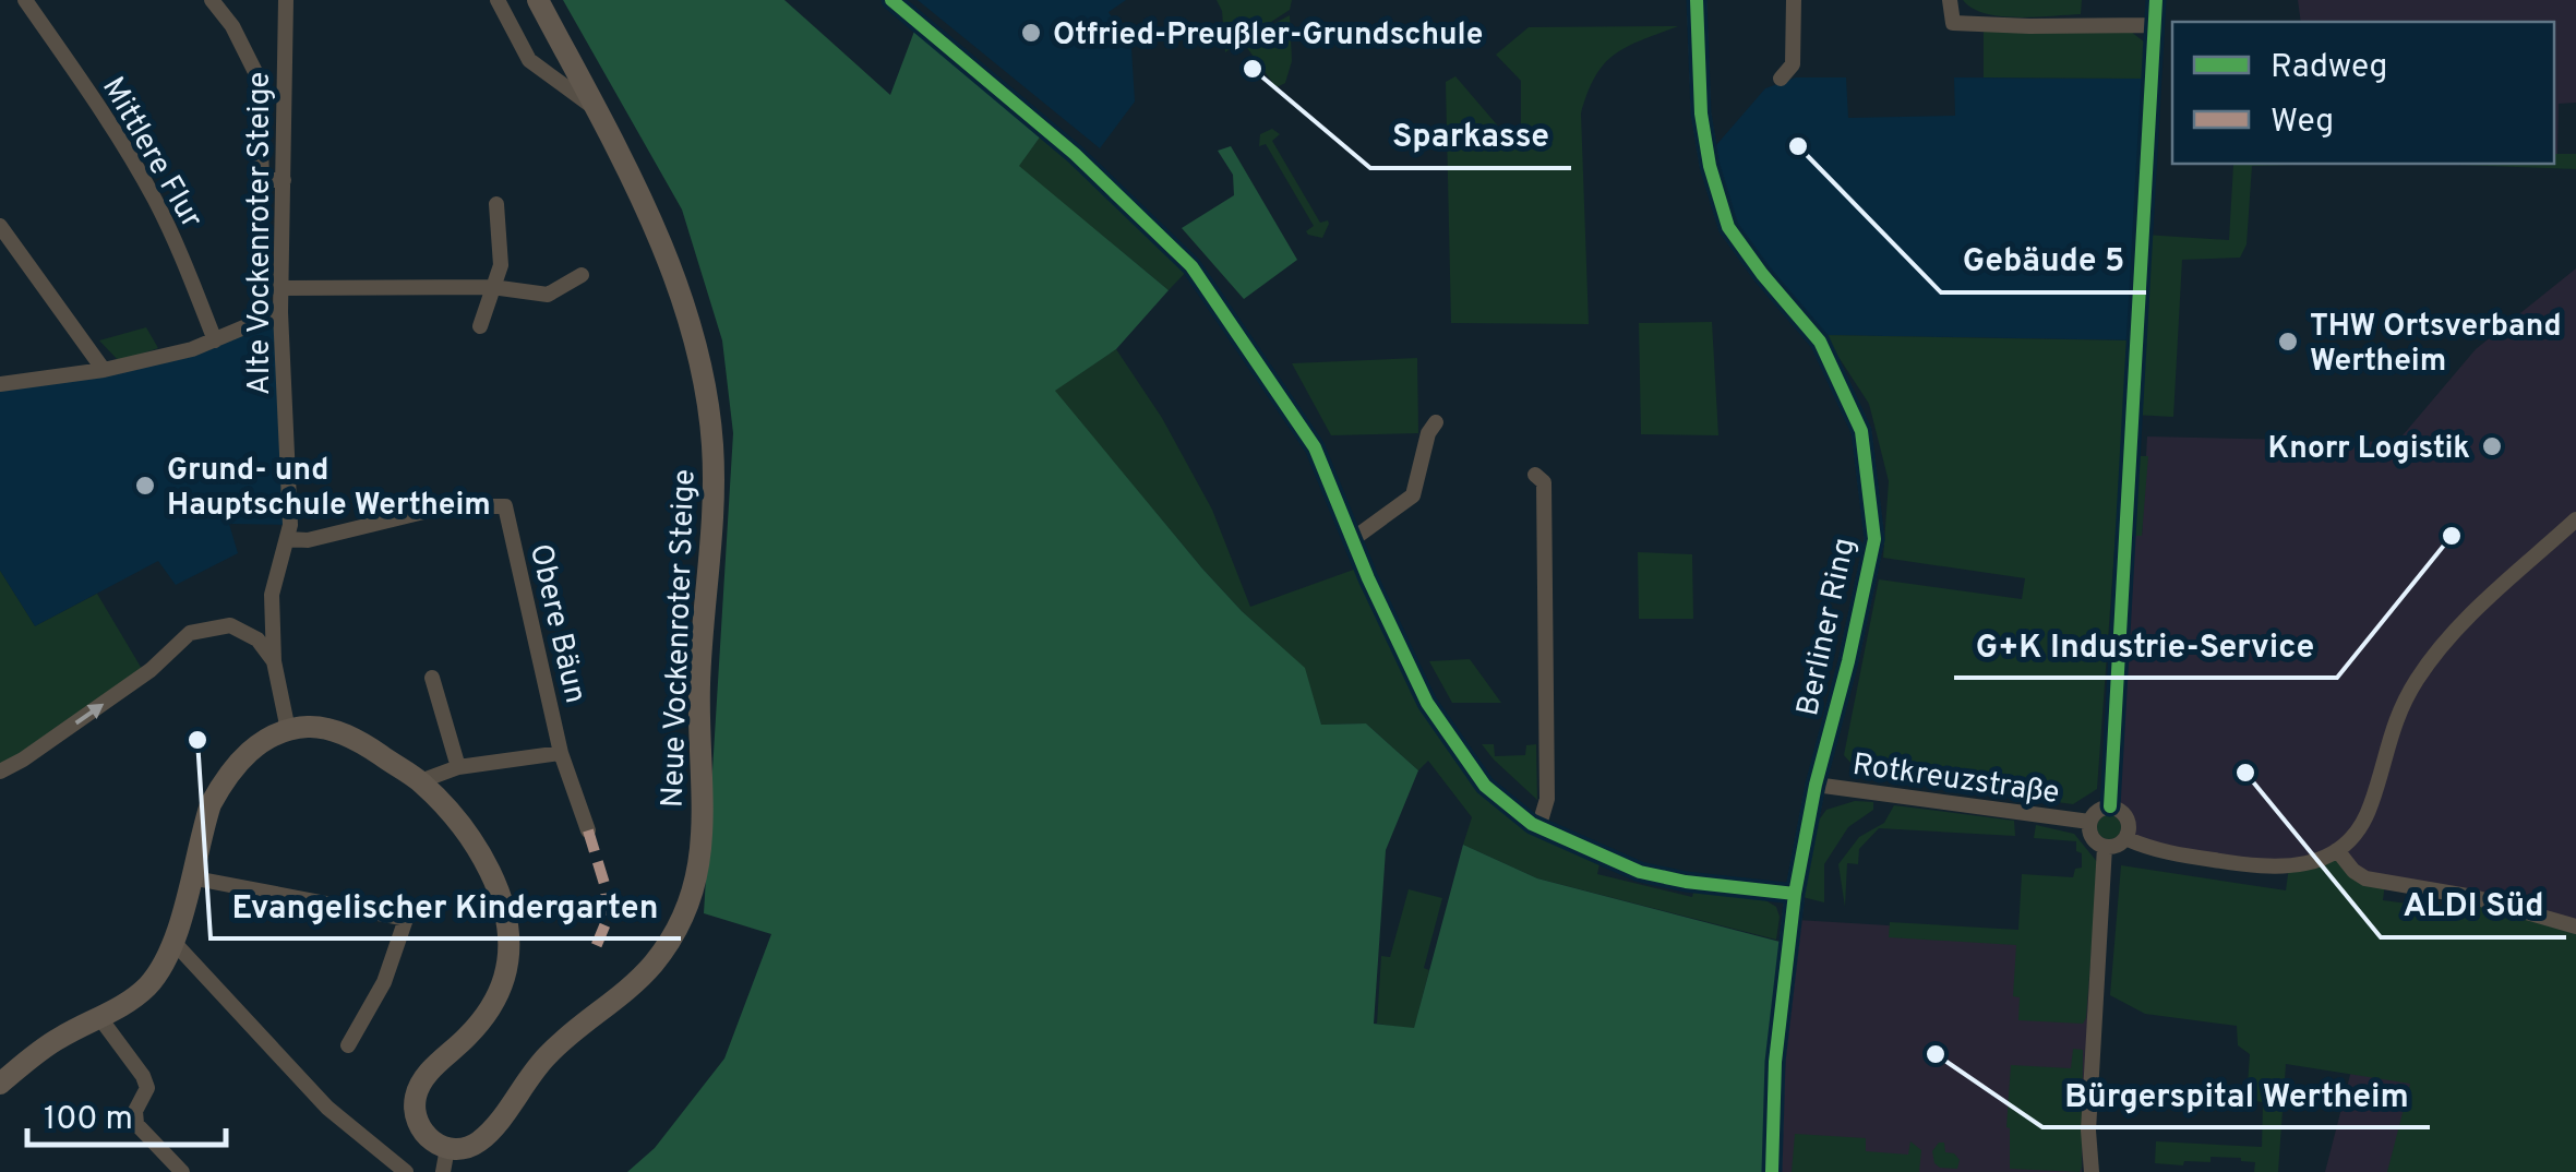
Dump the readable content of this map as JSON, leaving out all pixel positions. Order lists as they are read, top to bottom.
{
  "streets": {
    "main road": ["Neue Vockenroter Steige"],
    "street": [
      "Mittlere Flur",
      "Alte Vockenroter Steige",
      "Obere Bäun",
      "Berliner Ring",
      "Rotkreuzstraße"
    ]
  },
  "crossings": [
    ["Alte Vockenroter Steige", "Obere Bäun"],
    ["Berliner Ring", "Rotkreuzstraße"]
  ],
  "places": [
    "Otfried-Preußler-Grundschule",
    "Sparkasse",
    "Gebäude 5",
    "THW Ortsverband Wertheim",
    "Knorr Logistik",
    "Grund- und Hauptschule Wertheim",
    "G+K Industrie-Service",
    "Evangelischer Kindergarten",
    "ALDI Süd",
    "Bürgerspital Wertheim"
  ],
  "legend": ["Radweg", "Weg"],
  "scale_bar": "100 m"
}
